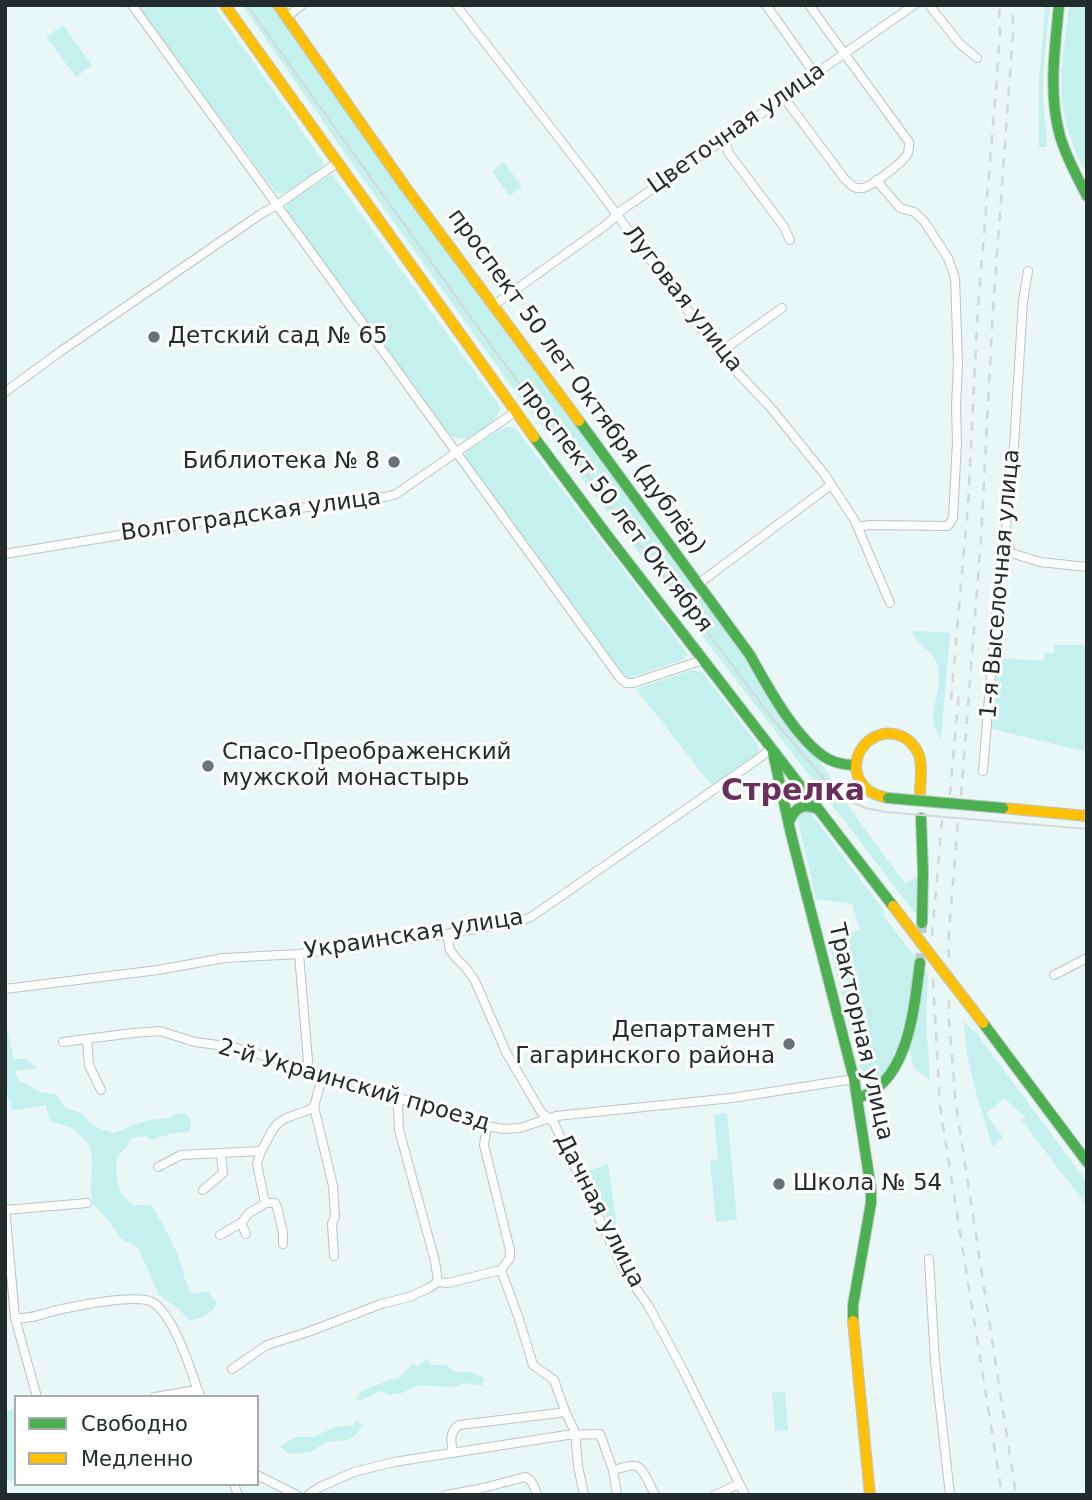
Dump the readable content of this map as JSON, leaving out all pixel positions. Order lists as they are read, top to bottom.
{
  "streets": {
    "main road": ["проспект 50 лет Октября (дублёр)", "проспект 50 лет Октября", "Тракторная улица"],
    "street": [
      "Цветочная улица",
      "Луговая улица",
      "Волгоградская улица",
      "1-я Выселочная улица",
      "Украинская улица",
      "2-й Украинский проезд",
      "Дачная улица"
    ]
  },
  "crossings": [
    ["Цветочная улица", "Луговая улица"],
    ["Цветочная улица", "проспект 50 лет Октября (дублёр)"],
    ["проспект 50 лет Октября", "Волгоградская улица"],
    ["проспект 50 лет Октября", "Украинская улица"],
    ["проспект 50 лет Октября", "Тракторная улица"],
    ["Украинская улица", "Тракторная улица"],
    ["Украинская улица", "Дачная улица"],
    ["Тракторная улица", "2-й Украинский проезд"],
    ["2-й Украинский проезд", "Дачная улица"]
  ],
  "districts": ["Стрелка"],
  "places": [
    "Детский сад № 65",
    "Библиотека № 8",
    "Спасо-Преображенский мужской монастырь",
    "Департамент Гагаринского района",
    "Школа № 54"
  ],
  "legend": ["Свободно", "Медленно"]
}
